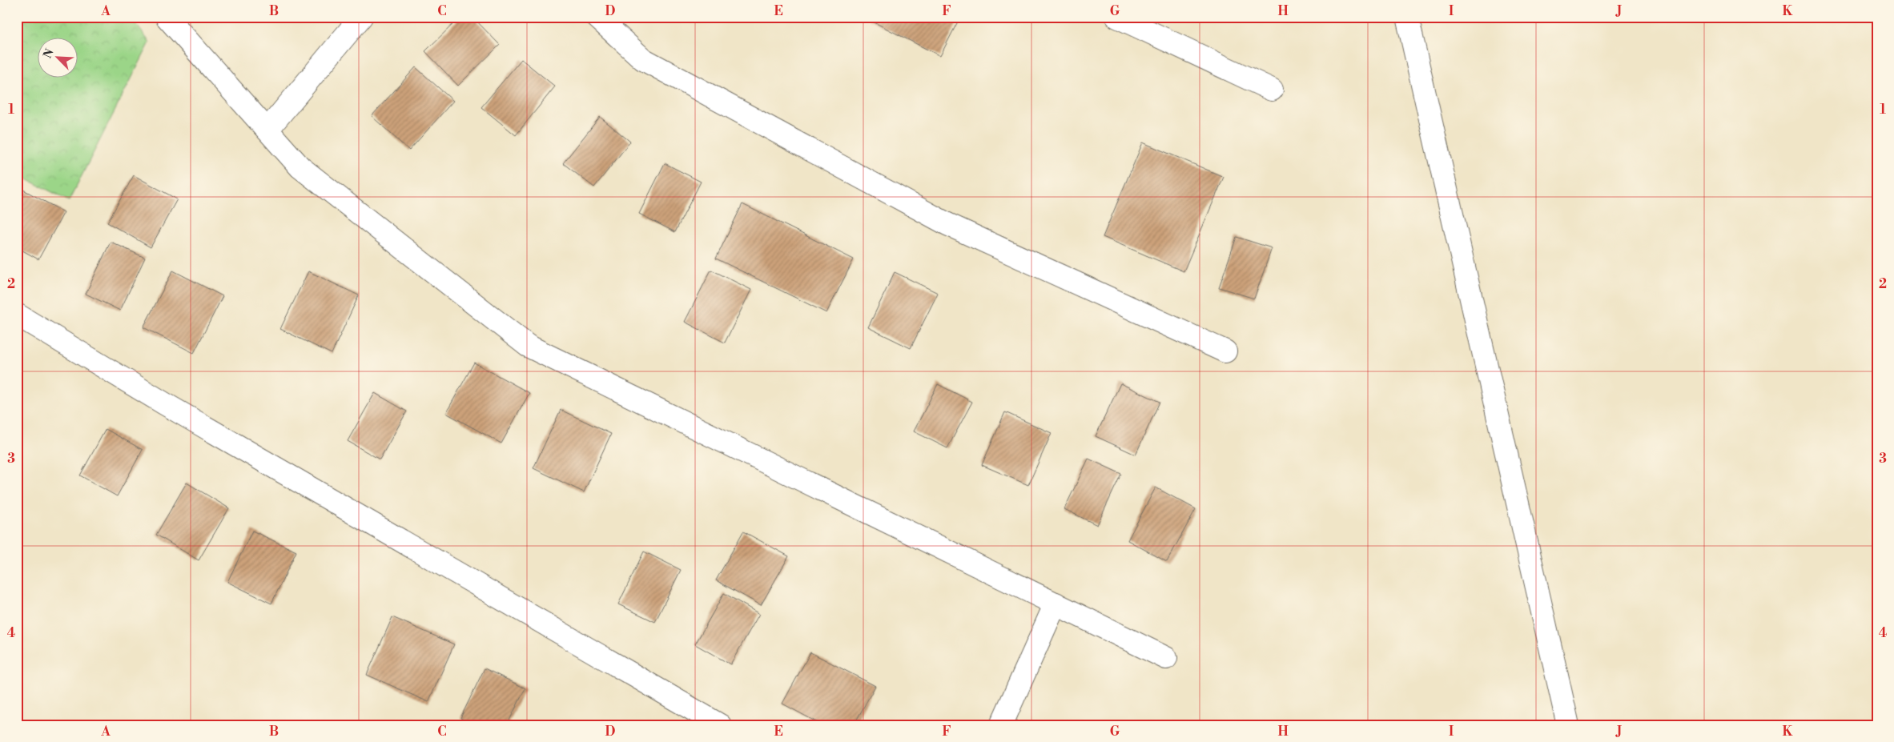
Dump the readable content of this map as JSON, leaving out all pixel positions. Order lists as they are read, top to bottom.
{
  "north": "top left",
  "grid": {
    "columns": [
      "A",
      "B",
      "C",
      "D",
      "E",
      "F",
      "G",
      "H",
      "I",
      "J",
      "K"
    ],
    "rows": [
      "1",
      "2",
      "3",
      "4"
    ]
  }
}
